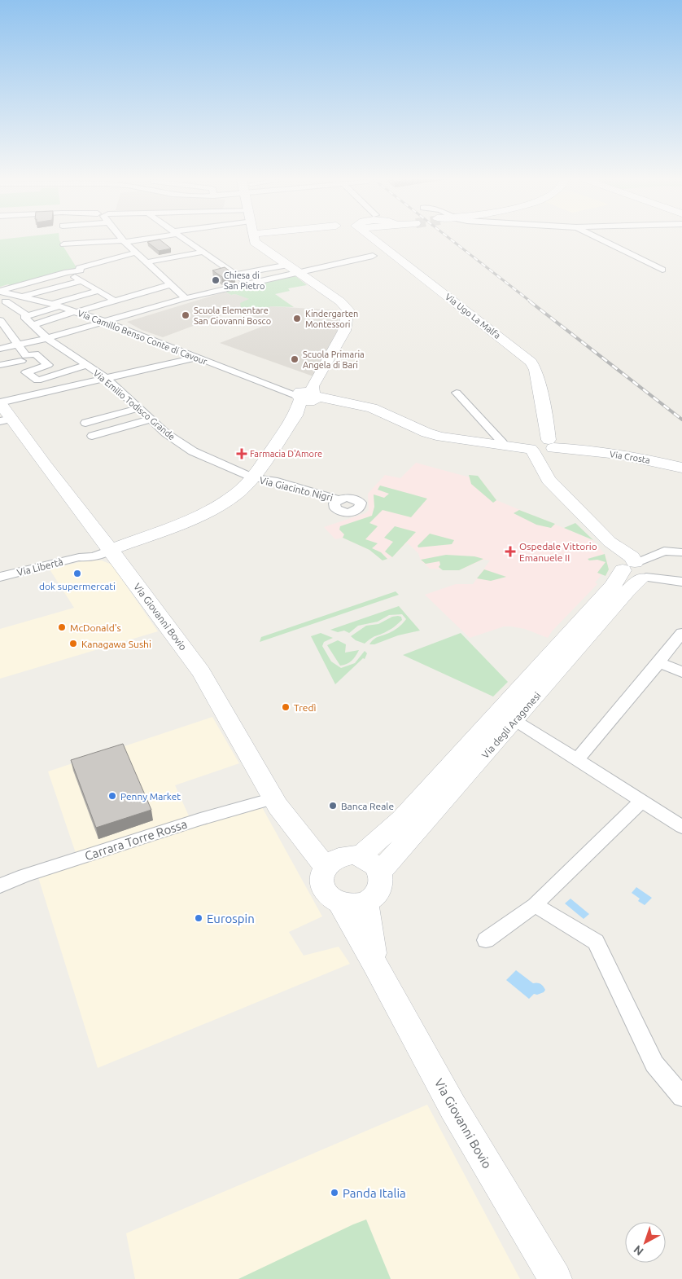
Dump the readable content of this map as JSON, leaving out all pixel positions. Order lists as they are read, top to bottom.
{
  "streets": {
    "main road": [
      "Via Ugo La Malfa",
      "Via Camillo Benso Conte di Cavour",
      "Via Crosta",
      "Via Giovanni Bovio",
      "Via degli Aragonesi"
    ],
    "street": [
      "Via Emilio Todisco Grande",
      "Via Giacinto Nigri",
      "Via Libertà",
      "Carrara Torre Rossa"
    ]
  },
  "crossings": [
    ["Via Ugo La Malfa", "Via Crosta"],
    ["Via Emilio Todisco Grande", "Via Giacinto Nigri"],
    ["Via Libertà", "Via Giovanni Bovio"],
    ["Via Giovanni Bovio", "Via degli Aragonesi"],
    ["Via Giovanni Bovio", "Carrara Torre Rossa"]
  ],
  "places": {
    "other": [
      "Chiesa di San Pietro",
      "Scuola Elementare San Giovanni Bosco",
      "Kindergarten Montessori",
      "Scuola Primaria Angela di Bari",
      "dok supermercati",
      "McDonald's",
      "Kanagawa Sushi",
      "Tredì",
      "Penny Market",
      "Banca Reale",
      "Eurospin",
      "Panda Italia"
    ],
    "health": ["Farmacia D'Amore", "Ospedale Vittorio Emanuele II"]
  },
  "north": "bottom left"
}
